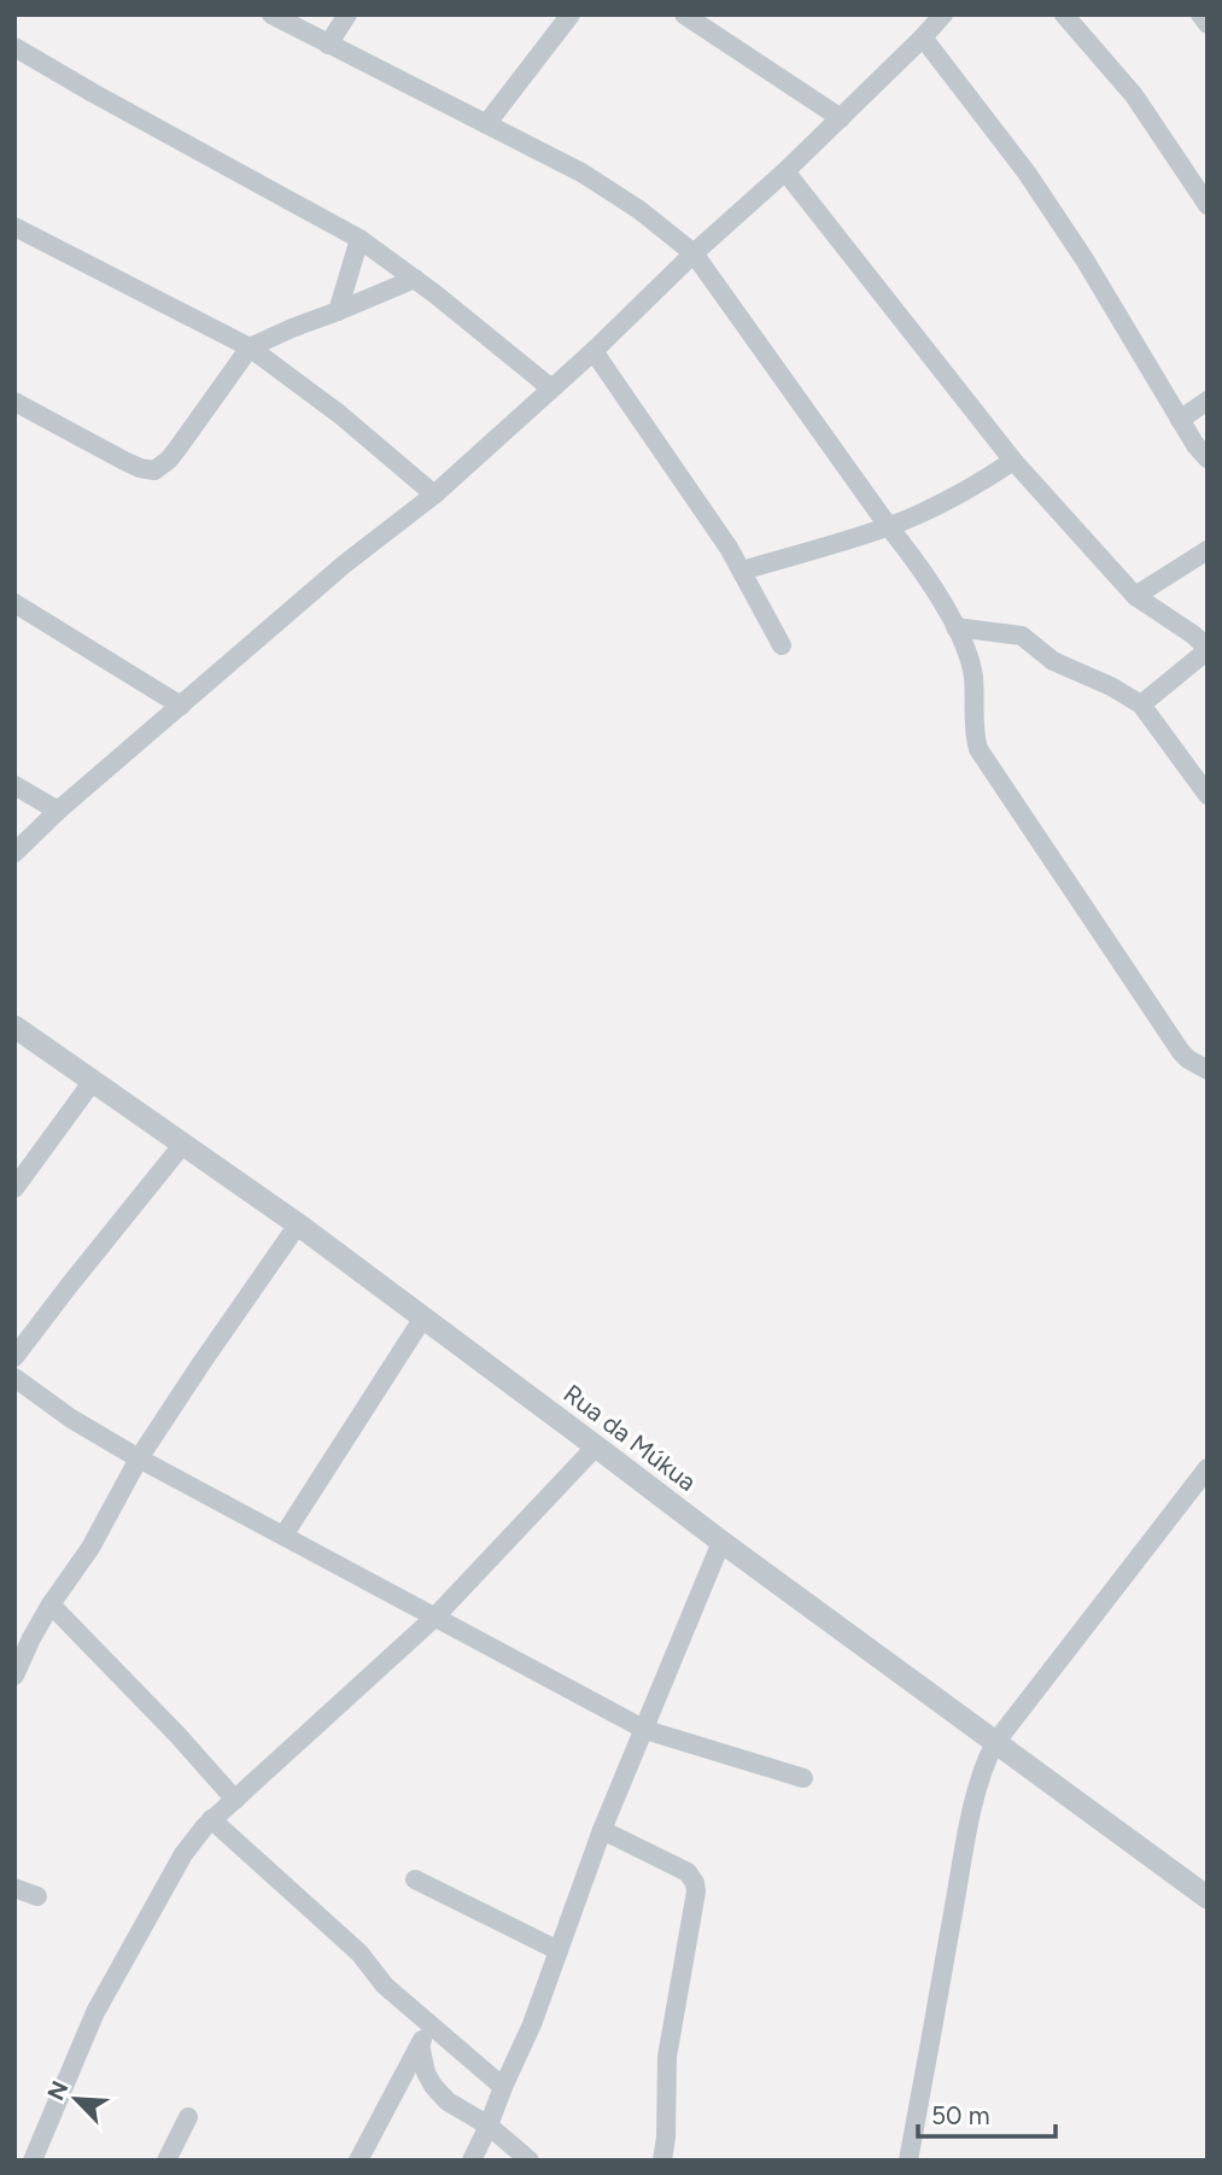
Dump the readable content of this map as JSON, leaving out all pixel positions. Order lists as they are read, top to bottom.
{
  "streets": {
    "street": ["Rua da Múkua"]
  },
  "scale_bar": "50 m",
  "north": "top left"
}
